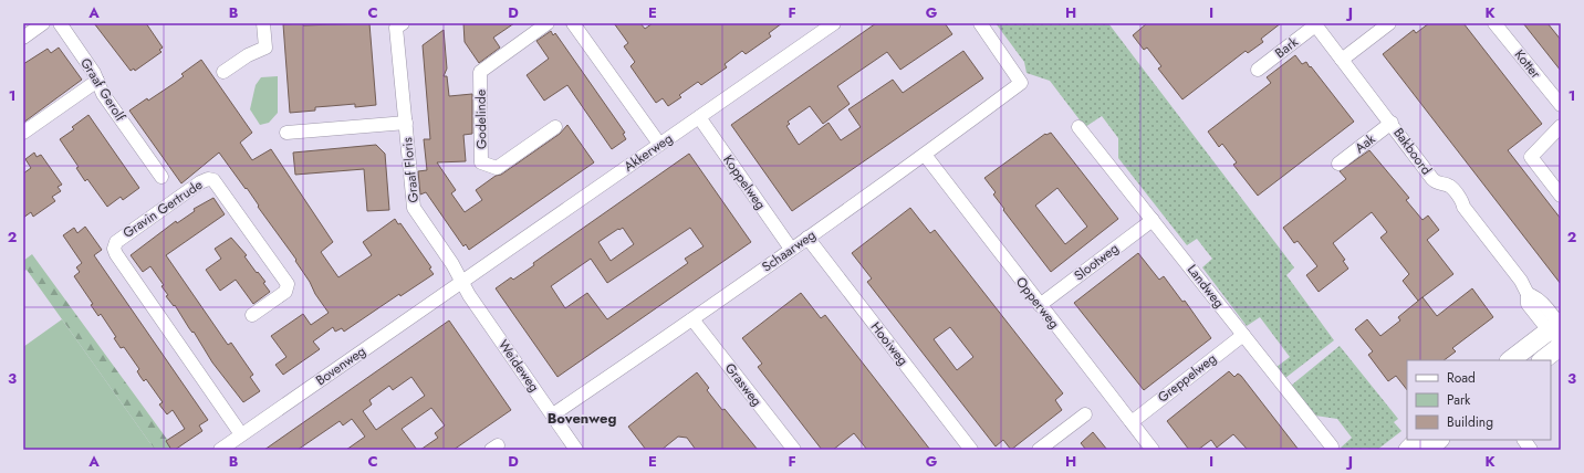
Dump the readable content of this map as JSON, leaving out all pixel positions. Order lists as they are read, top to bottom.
{
  "streets": {
    "street": [
      "Bark",
      "Kotter",
      "Graaf Gerolf",
      "Godelinde",
      "Aak",
      "Bakboord",
      "Akkerweg",
      "Graaf Floris",
      "Koppelweg",
      "Gravin Gertrude",
      "Schaarweg",
      "Slootweg",
      "Landweg",
      "Opperweg",
      "Hooiweg",
      "Bovenweg",
      "Weideweg",
      "Greppelweg",
      "Grasweg"
    ]
  },
  "crossings": [
    ["Bark", "Bakboord"],
    ["Aak", "Bakboord"],
    ["Akkerweg", "Graaf Floris"],
    ["Akkerweg", "Koppelweg"],
    ["Akkerweg", "Bovenweg"],
    ["Akkerweg", "Weideweg"],
    ["Graaf Floris", "Bovenweg"],
    ["Graaf Floris", "Weideweg"],
    ["Koppelweg", "Schaarweg"],
    ["Gravin Gertrude", "Bovenweg"],
    ["Schaarweg", "Opperweg"],
    ["Schaarweg", "Hooiweg"],
    ["Schaarweg", "Weideweg"],
    ["Schaarweg", "Grasweg"],
    ["Slootweg", "Landweg"],
    ["Slootweg", "Opperweg"],
    ["Landweg", "Greppelweg"],
    ["Opperweg", "Greppelweg"],
    ["Bovenweg", "Weideweg"]
  ],
  "districts": ["Bovenweg"],
  "legend": ["Road", "Park", "Building"],
  "grid": {
    "columns": [
      "A",
      "B",
      "C",
      "D",
      "E",
      "F",
      "G",
      "H",
      "I",
      "J",
      "K"
    ],
    "rows": ["1", "2", "3"]
  }
}
